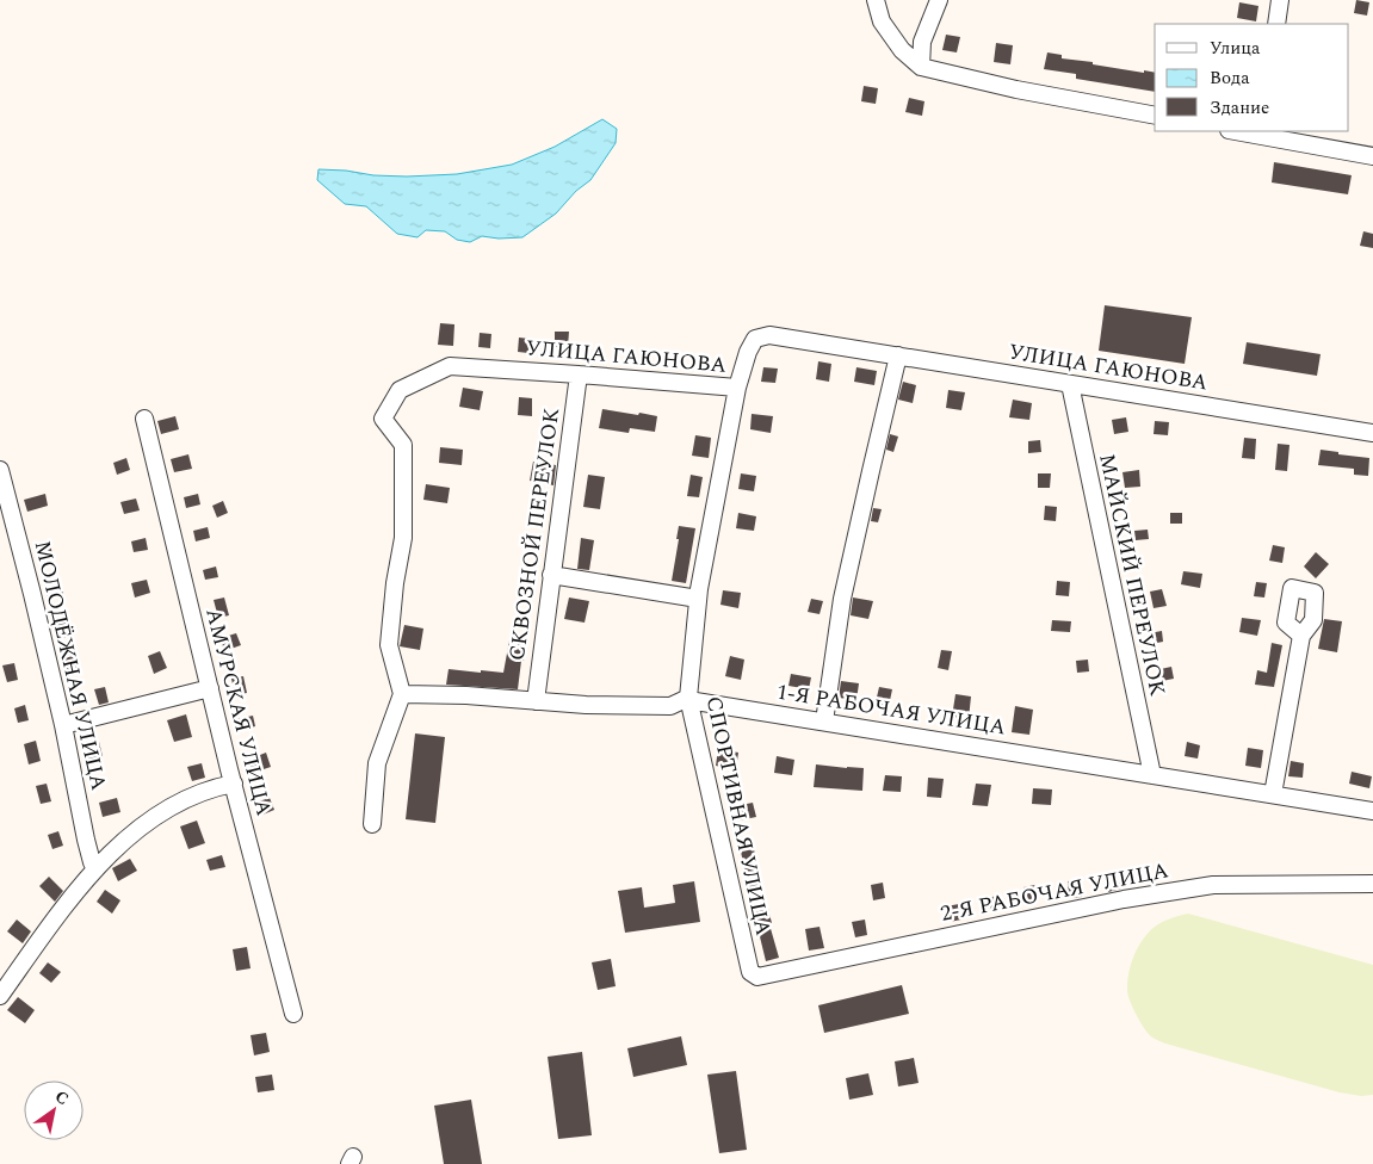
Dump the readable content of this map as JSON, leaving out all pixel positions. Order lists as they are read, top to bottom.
{
  "streets": {
    "street": [
      "УЛИЦА ГАЮНОВА",
      "СКВОЗНОЙ ПЕРЕУЛОК",
      "МАЙСКИЙ ПЕРЕУЛОК",
      "МОЛОДЁЖНАЯ УЛИЦА",
      "1-Я РАБОЧАЯ УЛИЦА",
      "АМУРСКАЯ УЛИЦА",
      "СПОРТИВНАЯ УЛИЦА",
      "2-Я РАБОЧАЯ УЛИЦА"
    ]
  },
  "crossings": [
    ["УЛИЦА ГАЮНОВА", "СКВОЗНОЙ ПЕРЕУЛОК"],
    ["УЛИЦА ГАЮНОВА", "МАЙСКИЙ ПЕРЕУЛОК"],
    ["УЛИЦА ГАЮНОВА", "СПОРТИВНАЯ УЛИЦА"],
    ["МАЙСКИЙ ПЕРЕУЛОК", "1-Я РАБОЧАЯ УЛИЦА"],
    ["1-Я РАБОЧАЯ УЛИЦА", "СПОРТИВНАЯ УЛИЦА"],
    ["СПОРТИВНАЯ УЛИЦА", "2-Я РАБОЧАЯ УЛИЦА"]
  ],
  "legend": ["Улица", "Вода", "Здание"],
  "north": "top right"
}
